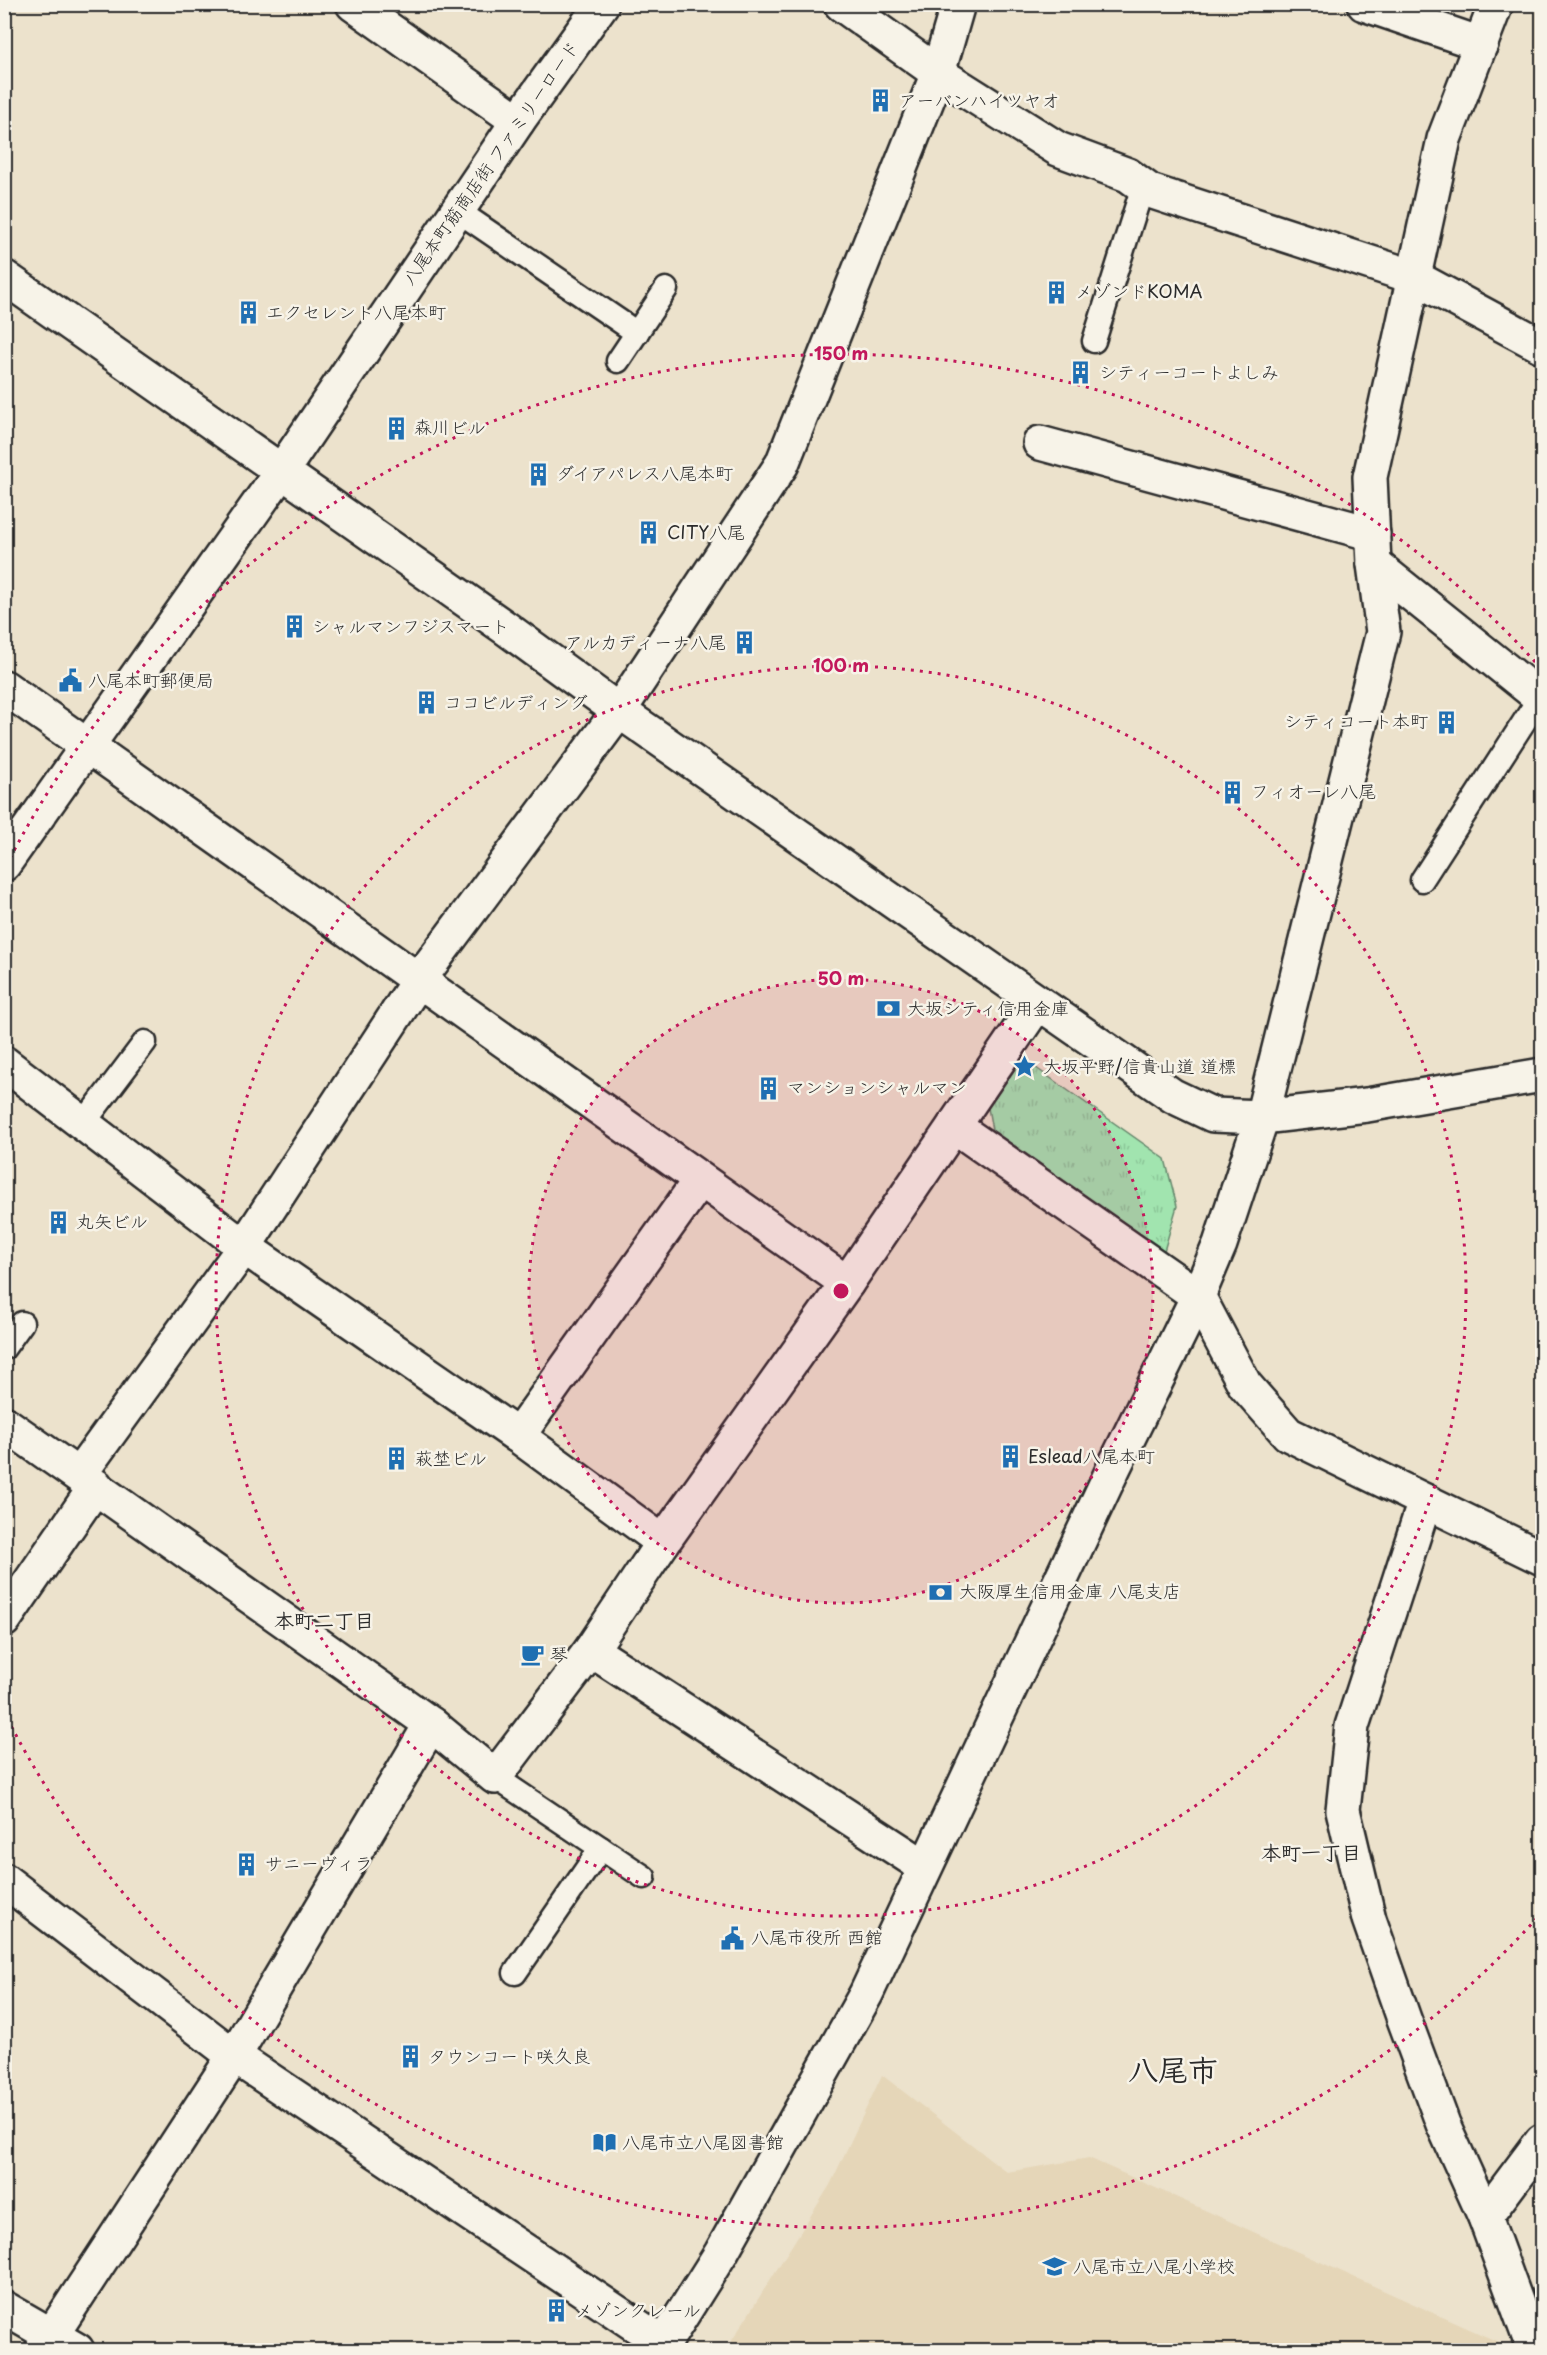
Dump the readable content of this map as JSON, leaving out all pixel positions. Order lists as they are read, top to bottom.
{
  "streets": {
    "street": ["八尾本町筋商店街 ファミリーロード"]
  },
  "districts": ["本町二丁目", "本町一丁目", "八尾市"],
  "places": {
    "building": [
      "アーバンハイツヤオ",
      "メゾンドKOMA",
      "エクセレント八尾本町",
      "シティーコートよしみ",
      "森川ビル",
      "ダイアパレス八尾本町",
      "CITY八尾",
      "シャルマンフジスマート",
      "アルカディーナ八尾",
      "ココビルディング",
      "シティコート本町",
      "フィオーレ八尾",
      "マンションシャルマン",
      "丸矢ビル",
      "Eslead八尾本町",
      "萩埜ビル",
      "サニーヴィラ",
      "タウンコート咲久良",
      "メゾンクレール"
    ],
    "public building": ["八尾本町郵便局", "八尾市役所 西館"],
    "bank": ["大坂シティ信用金庫", "大阪厚生信用金庫 八尾支店"],
    "place": ["大坂平野/信貴山道 道標"],
    "cafe": ["琴"],
    "library": ["八尾市立八尾図書館"],
    "school or university": ["八尾市立八尾小学校"]
  },
  "rings": ["150 m", "100 m", "50 m"]
}
